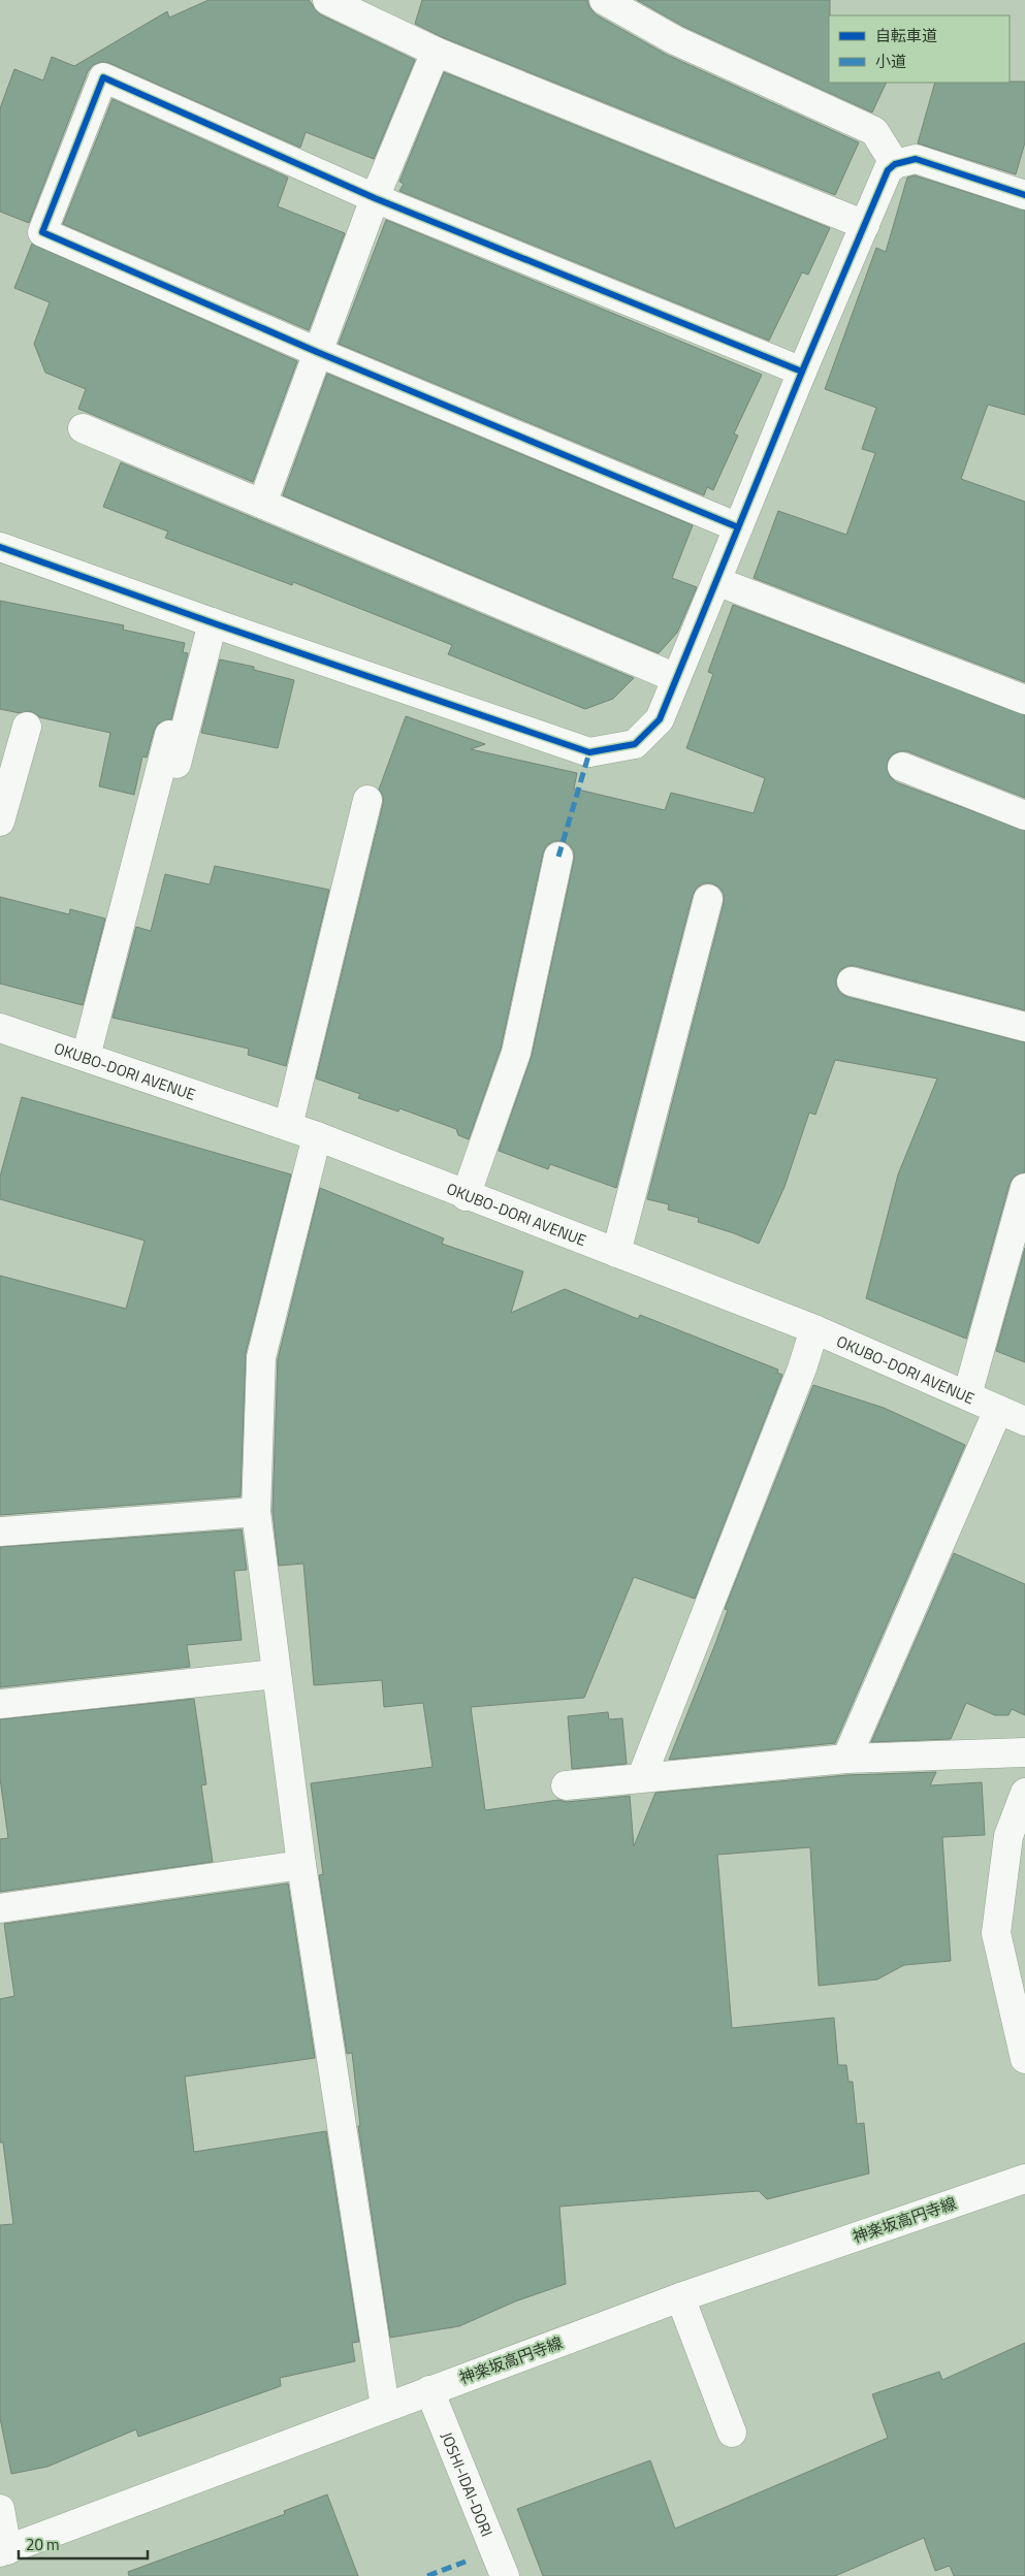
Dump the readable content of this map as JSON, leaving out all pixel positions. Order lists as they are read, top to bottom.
{
  "streets": {
    "street": ["OKUBO-DORI AVENUE", "神楽坂高円寺線", "JOSHI-IDAI-DORI"]
  },
  "crossings": [
    ["神楽坂高円寺線", "JOSHI-IDAI-DORI"]
  ],
  "legend": ["自転車道", "小道"],
  "scale_bar": "20 m"
}
